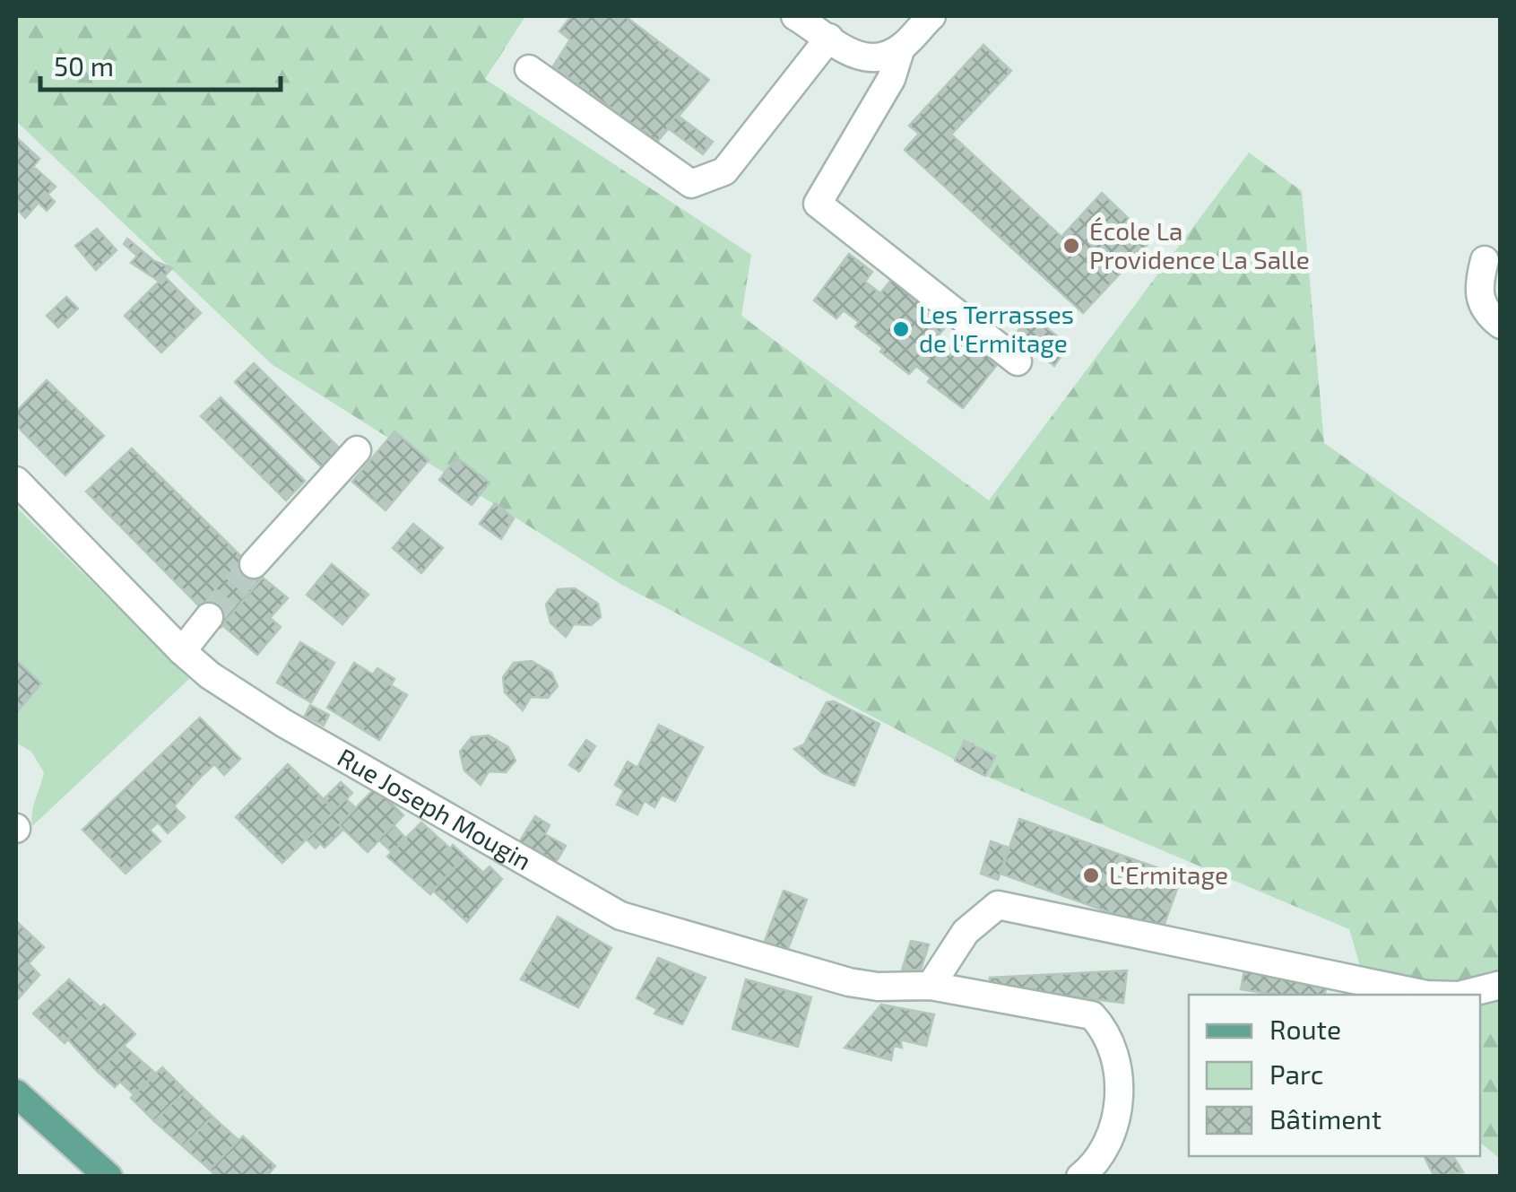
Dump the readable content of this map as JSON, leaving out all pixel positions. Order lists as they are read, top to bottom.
{
  "streets": {
    "street": ["Rue Joseph Mougin"]
  },
  "places": ["École La Providence La Salle", "Les Terrasses de l'Ermitage", "L’Ermitage"],
  "legend": ["Route", "Parc", "Bâtiment"],
  "scale_bar": "50 m"
}
